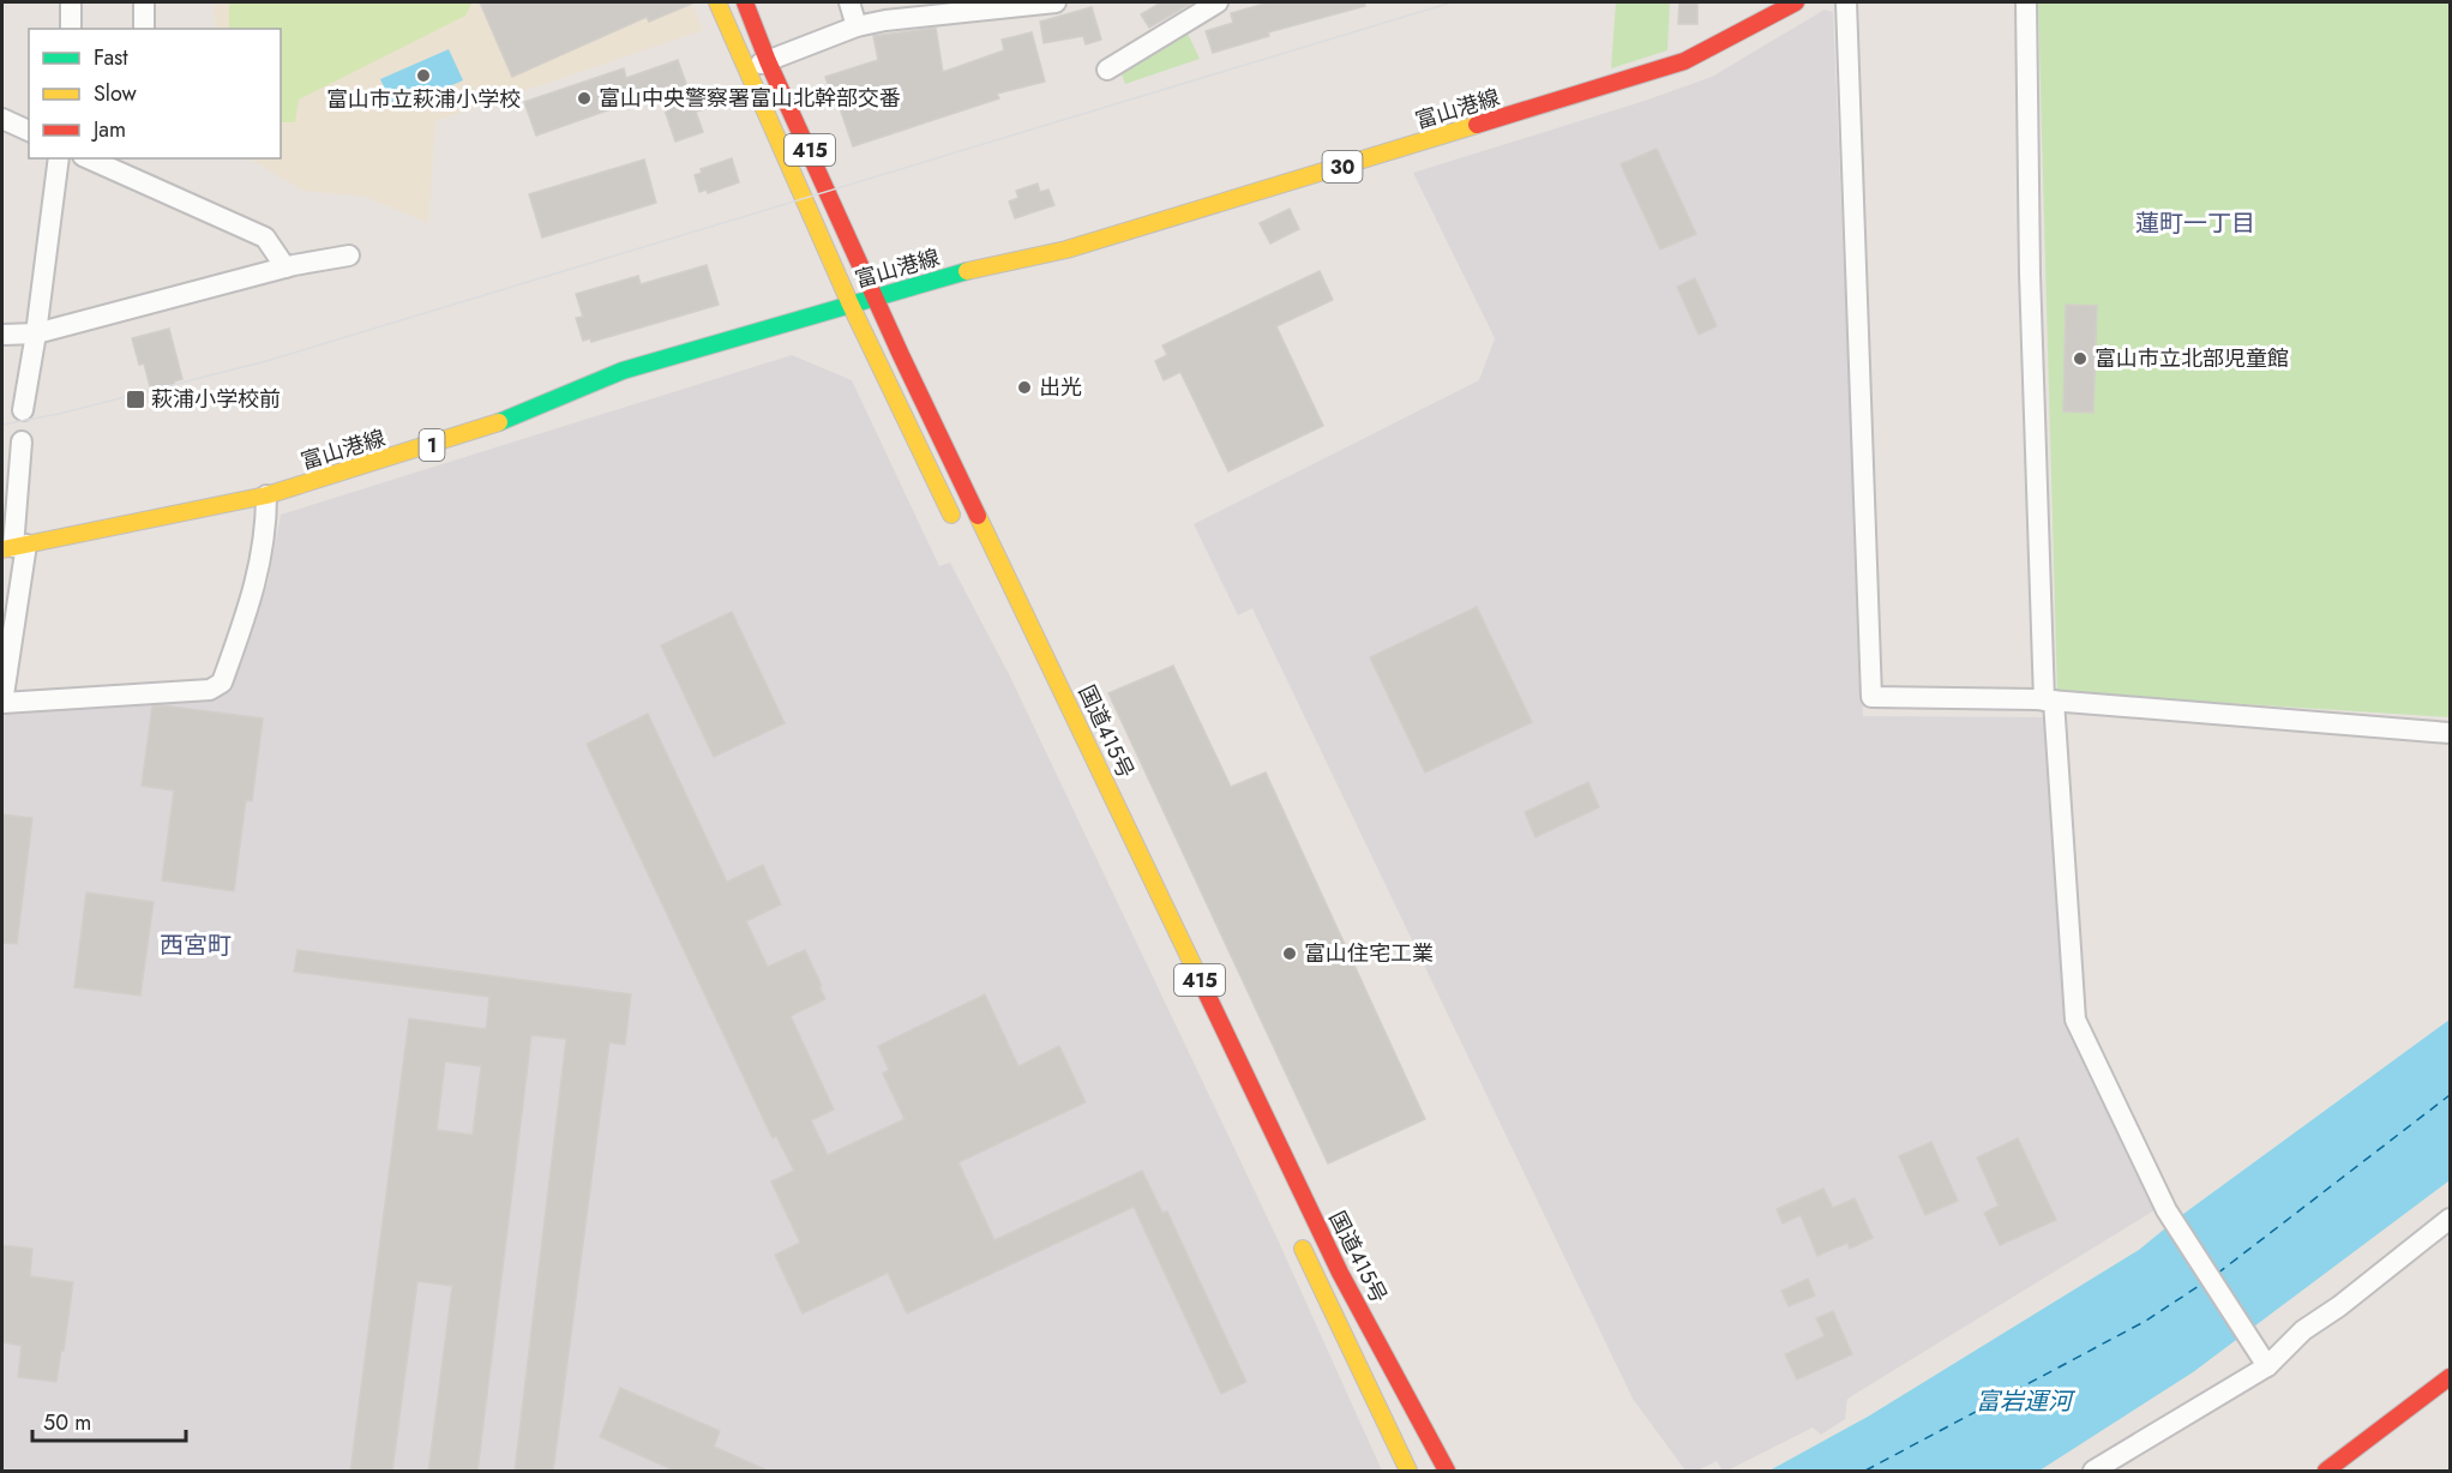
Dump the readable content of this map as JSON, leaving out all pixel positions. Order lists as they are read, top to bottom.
{
  "streets": {
    "main road": [
      "富山港線",
      "415",
      "30",
      "1",
      "国道415号"
    ]
  },
  "crossings": [
    ["富山港線", "415"],
    ["富山港線", "国道415号"]
  ],
  "districts": ["蓮町一丁目", "西宮町"],
  "water": ["富岩運河"],
  "places": {
    "other": [
      "富山市立萩浦小学校",
      "富山中央警察署富山北幹部交番",
      "富山市立北部児童館",
      "出光",
      "富山住宅工業"
    ],
    "transit": ["萩浦小学校前"]
  },
  "legend": ["Fast", "Slow", "Jam"],
  "scale_bar": "50 m"
}
